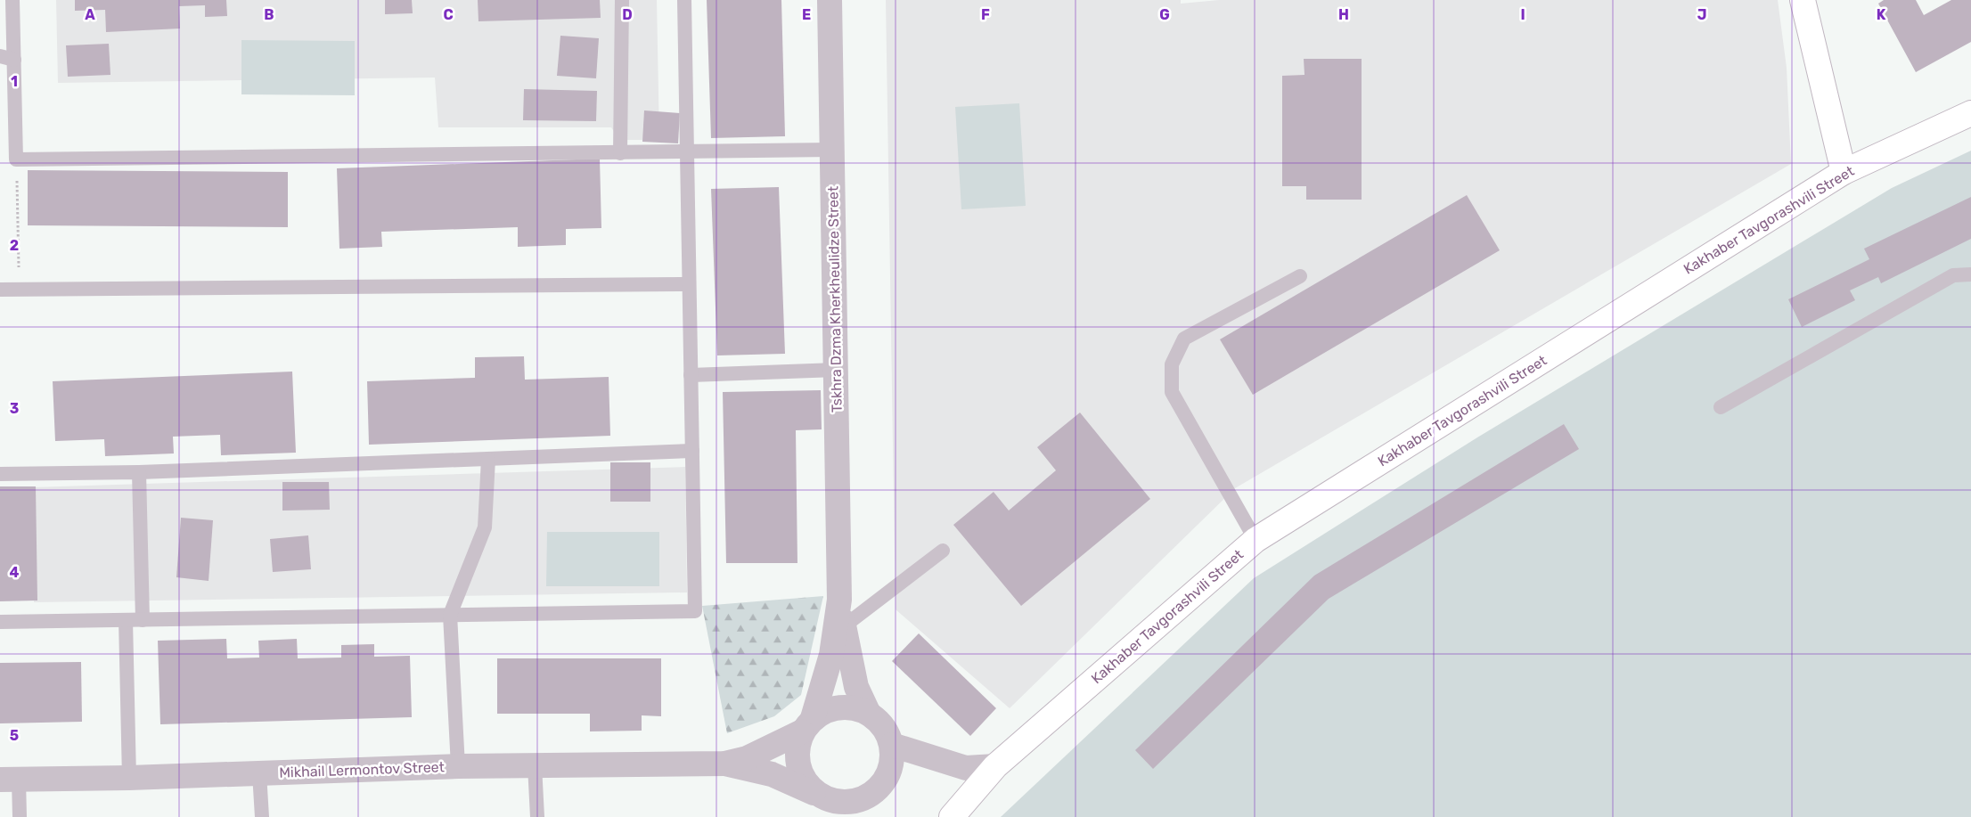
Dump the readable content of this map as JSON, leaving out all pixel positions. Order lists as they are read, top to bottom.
{
  "streets": {
    "street": ["Kakhaber Tavgorashvili Street", "Tskhra Dzma Kherkheulidze Street", "Mikhail Lermontov Street"]
  },
  "crossings": [
    ["Tskhra Dzma Kherkheulidze Street", "Mikhail Lermontov Street"]
  ],
  "grid": {
    "columns": [
      "A",
      "B",
      "C",
      "D",
      "E",
      "F",
      "G",
      "H",
      "I",
      "J",
      "K"
    ],
    "rows": [
      "1",
      "2",
      "3",
      "4",
      "5"
    ]
  }
}
